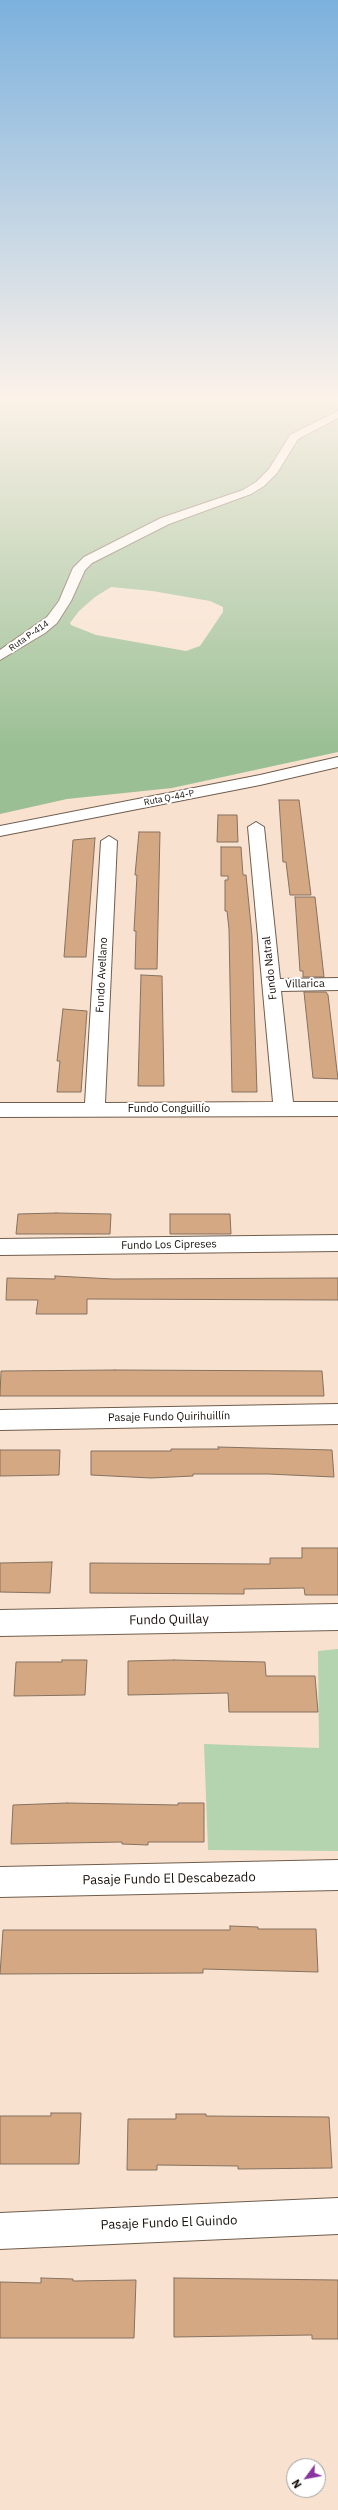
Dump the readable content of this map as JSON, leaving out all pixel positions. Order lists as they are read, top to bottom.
{
  "streets": {
    "street": [
      "Ruta P-414",
      "Ruta Q-44-P",
      "Fundo Natral",
      "Fundo Avellano",
      "Villarica",
      "Fundo Conguillío",
      "Fundo Los Cipreses",
      "Pasaje Fundo Quirihuillín",
      "Fundo Quillay",
      "Pasaje Fundo El Descabezado",
      "Pasaje Fundo El Guindo"
    ]
  },
  "crossings": [
    ["Fundo Natral", "Villarica"],
    ["Fundo Natral", "Fundo Conguillío"],
    ["Fundo Avellano", "Fundo Conguillío"]
  ],
  "north": "bottom left"
}
